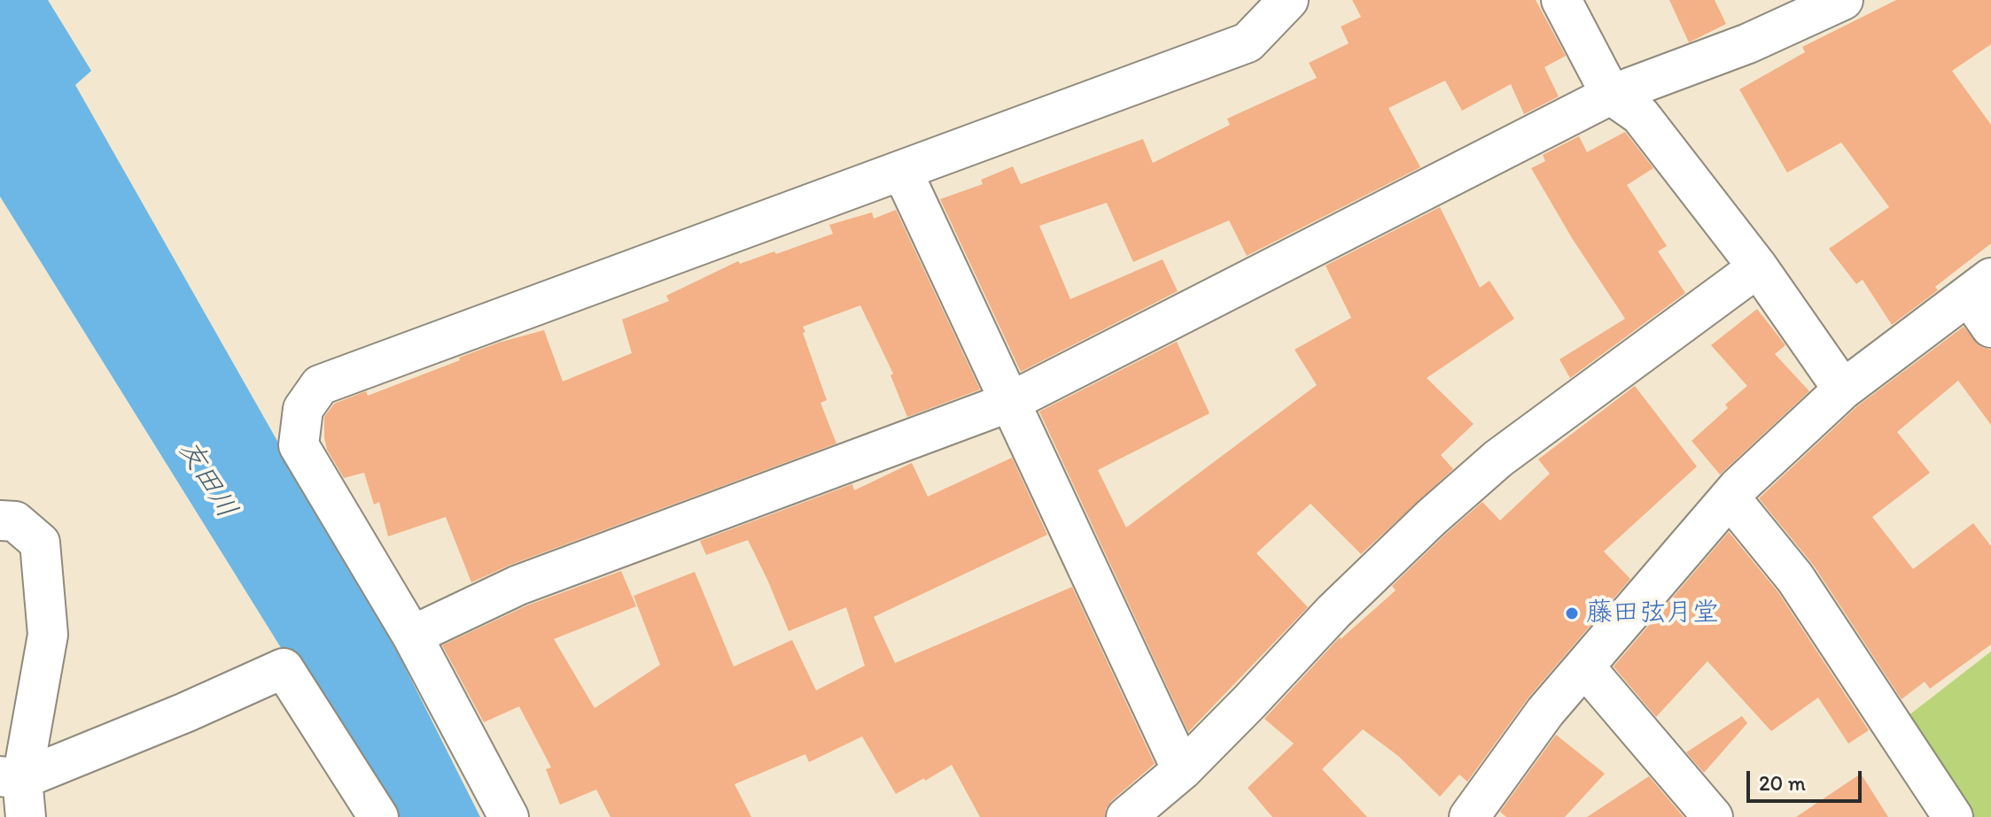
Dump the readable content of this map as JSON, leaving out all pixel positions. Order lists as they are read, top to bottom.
{
  "water": ["友田川"],
  "places": ["藤田弦月堂"],
  "scale_bar": "20 m"
}
